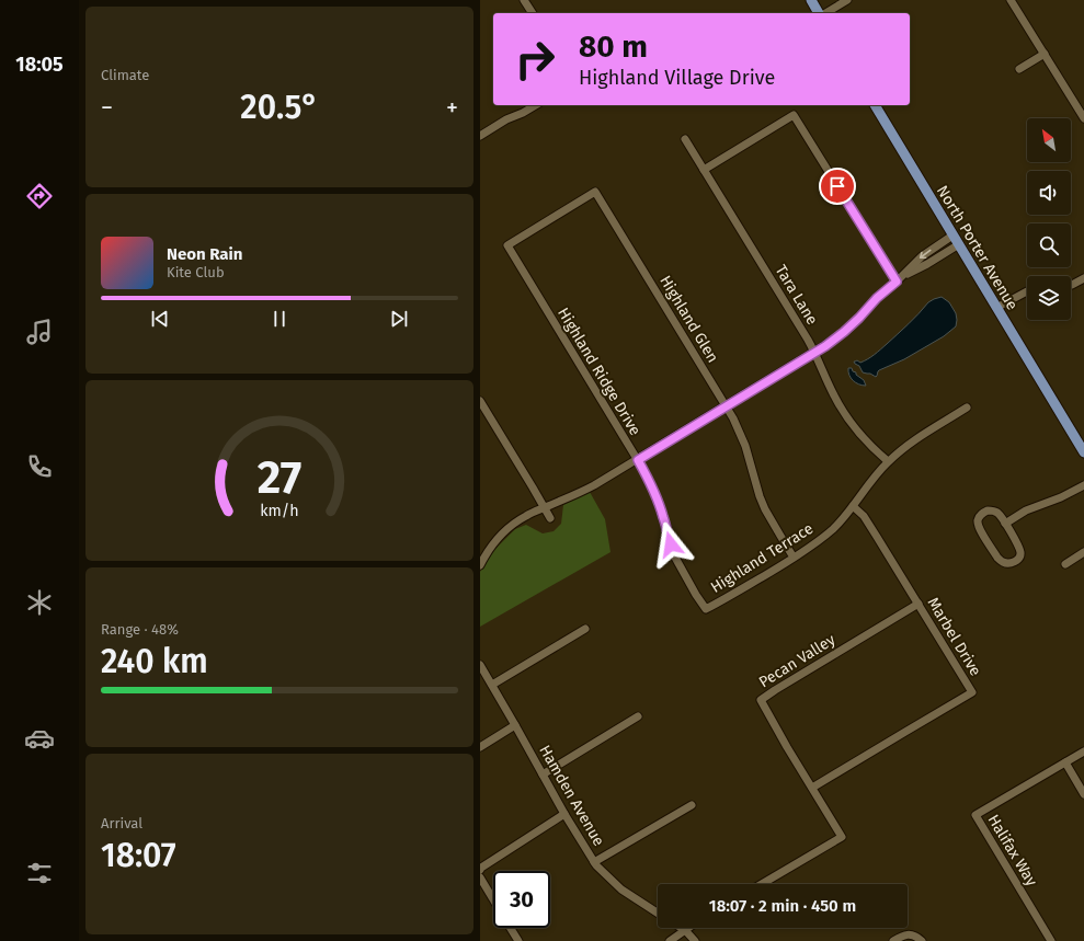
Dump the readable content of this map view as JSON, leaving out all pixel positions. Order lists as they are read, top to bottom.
{
  "streets": {
    "main road": ["North Porter Avenue"],
    "street": [
      "Tara Lane",
      "Highland Glen",
      "Highland Ridge Drive",
      "Highland Terrace",
      "Marbel Drive",
      "Pecan Valley",
      "Hamden Avenue",
      "Halifax Way"
    ]
  },
  "crossings": [
    ["Tara Lane", "Highland Terrace"],
    ["Highland Glen", "Highland Ridge Drive"],
    ["Highland Glen", "Highland Terrace"],
    ["Highland Ridge Drive", "Highland Terrace"],
    ["Highland Terrace", "Marbel Drive"],
    ["Marbel Drive", "Pecan Valley"]
  ],
  "north": "top left",
  "page": {
    "tabs": "18:05",
    "tile": [
      "Climate",
      ["Range · 48%", "240 km"],
      ["Arrival", "18:07"]
    ],
    "turn": ["80 m", "Highland Village Drive"],
    "heat": ["−", "20.5°", "+"],
    "song": ["Neon Rain", "Kite Club"],
    "limit": "30",
    "trip": "18:07 · 2 min · 450 m",
    "gauge": ["27", "km/h"]
  }
}
